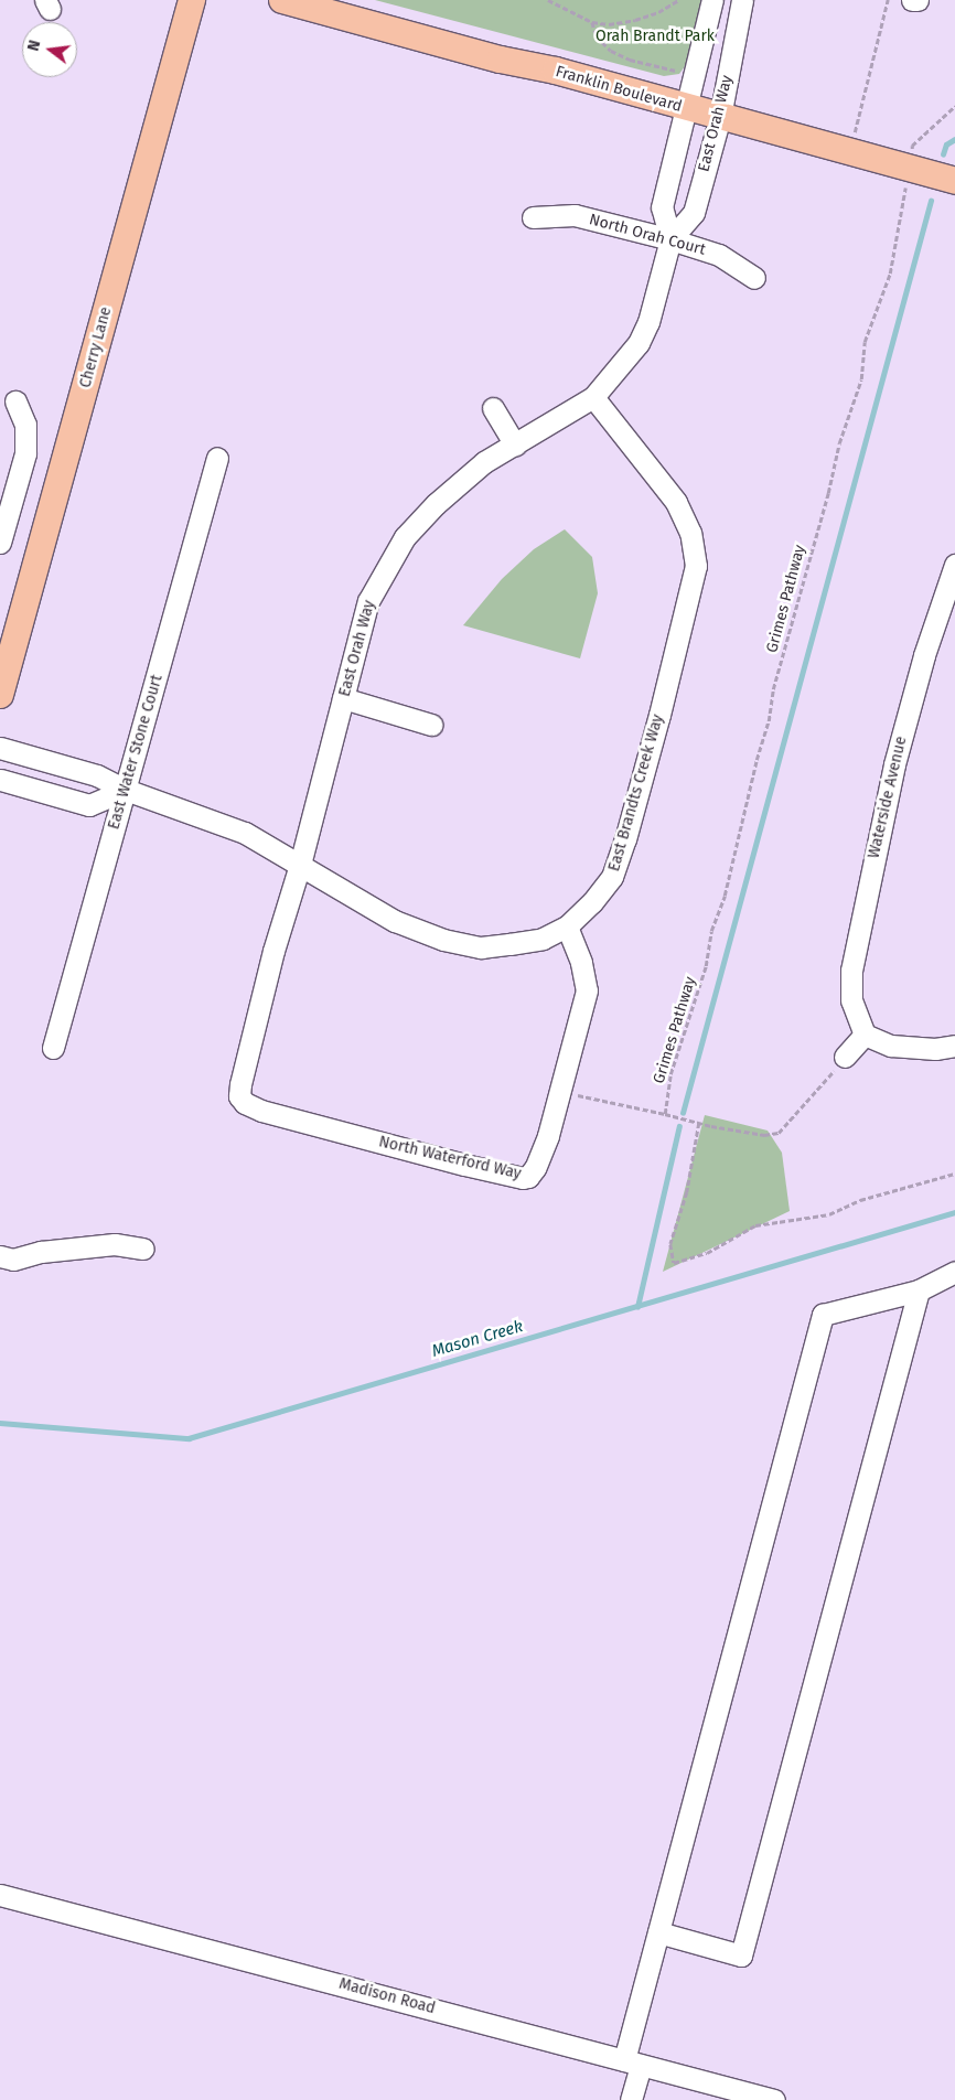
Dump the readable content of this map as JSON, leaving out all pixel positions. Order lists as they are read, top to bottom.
{
  "streets": {
    "main road": ["Franklin Boulevard", "Cherry Lane"],
    "street": [
      "East Orah Way",
      "North Orah Court",
      "East Water Stone Court",
      "East Brandts Creek Way",
      "Waterside Avenue",
      "North Waterford Way",
      "Madison Road"
    ],
    "path": ["Grimes Pathway"]
  },
  "crossings": [
    ["Franklin Boulevard", "East Orah Way"],
    ["Franklin Boulevard", "Grimes Pathway"],
    ["East Orah Way", "North Orah Court"],
    ["East Orah Way", "East Brandts Creek Way"],
    ["East Orah Way", "North Waterford Way"],
    ["East Water Stone Court", "East Brandts Creek Way"],
    ["East Brandts Creek Way", "North Waterford Way"]
  ],
  "water": ["Mason Creek"],
  "parks": ["Orah Brandt Park"],
  "north": "left"
}
